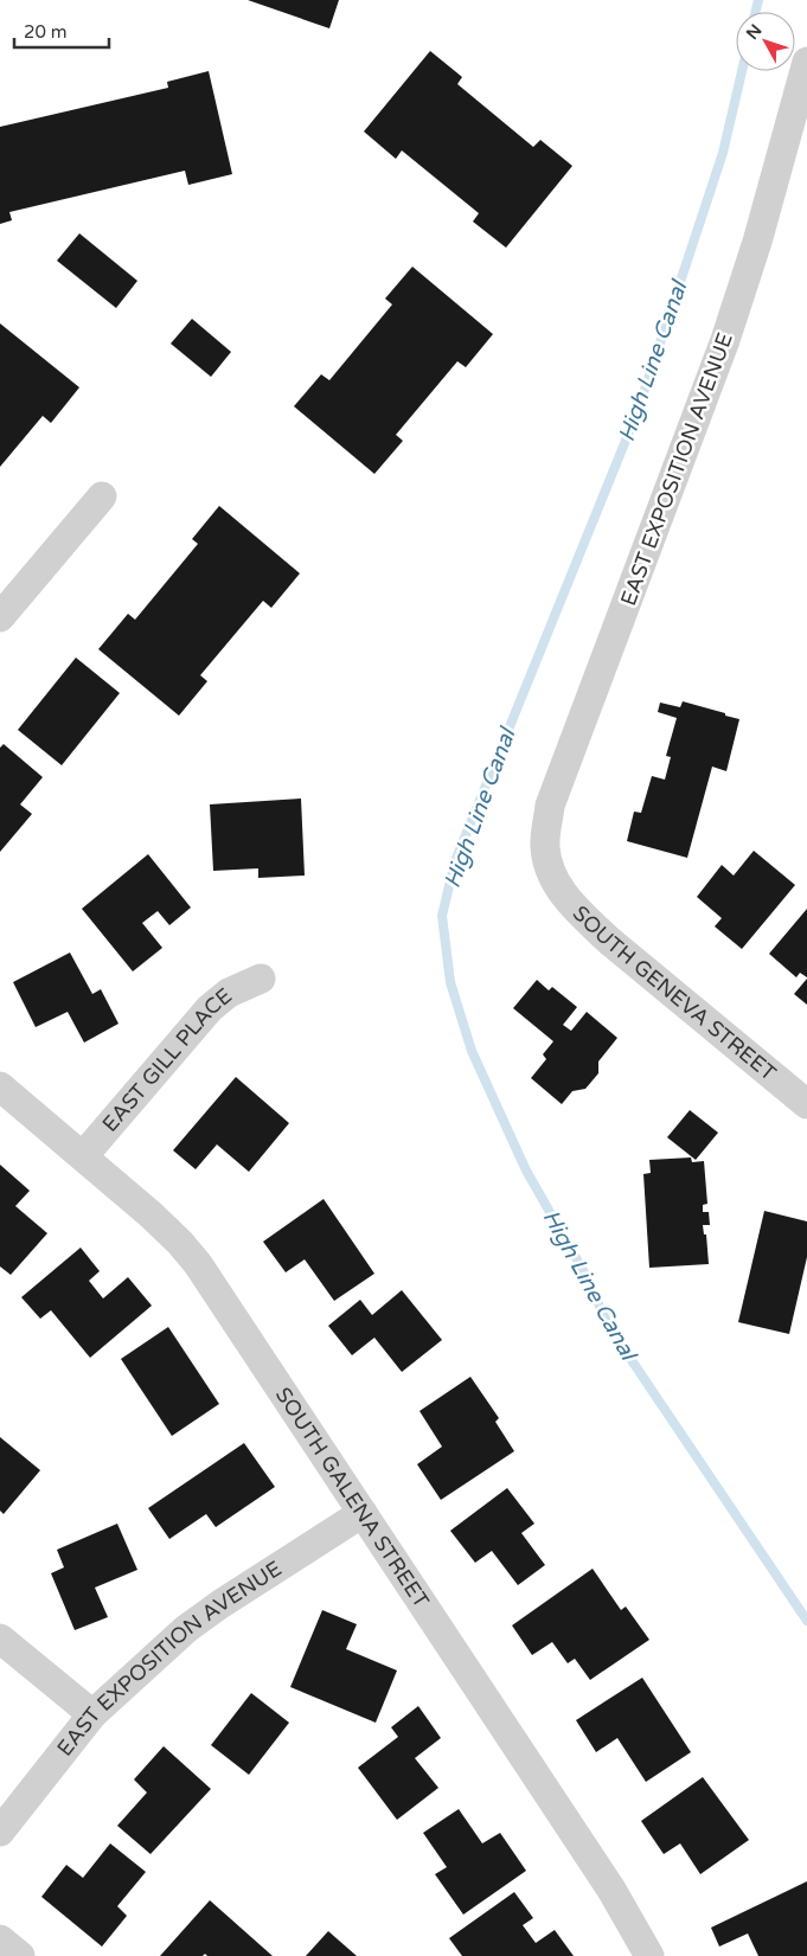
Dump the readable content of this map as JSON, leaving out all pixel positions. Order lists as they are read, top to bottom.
{
  "streets": {
    "street": [
      "EAST EXPOSITION AVENUE",
      "SOUTH GENEVA STREET",
      "EAST GILL PLACE",
      "SOUTH GALENA STREET"
    ]
  },
  "crossings": [
    ["EAST EXPOSITION AVENUE", "SOUTH GENEVA STREET"],
    ["EAST EXPOSITION AVENUE", "SOUTH GALENA STREET"],
    ["EAST GILL PLACE", "SOUTH GALENA STREET"]
  ],
  "water": ["High Line Canal"],
  "scale_bar": "20 m",
  "north": "top left"
}
